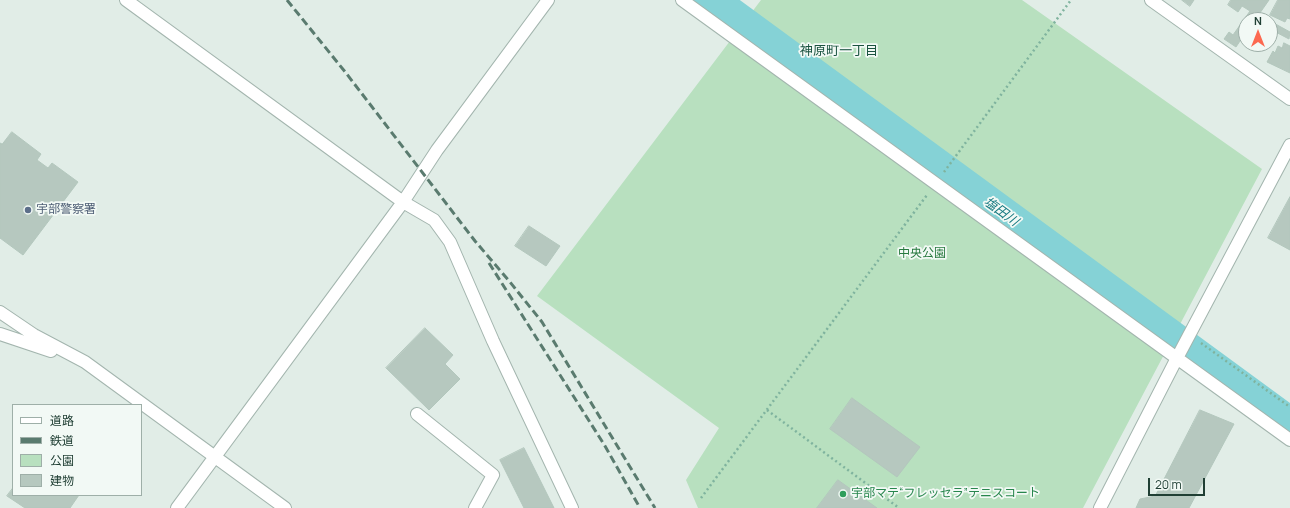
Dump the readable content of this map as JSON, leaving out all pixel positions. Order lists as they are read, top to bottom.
{
  "districts": ["神原町一丁目"],
  "water": ["塩田川"],
  "parks": ["中央公園"],
  "places": ["宇部警察署", "宇部マテ“フレッセラ”テニスコート"],
  "legend": [
    "道路",
    "鉄道",
    "公園",
    "建物"
  ],
  "scale_bar": "20 m",
  "north": "top"
}
